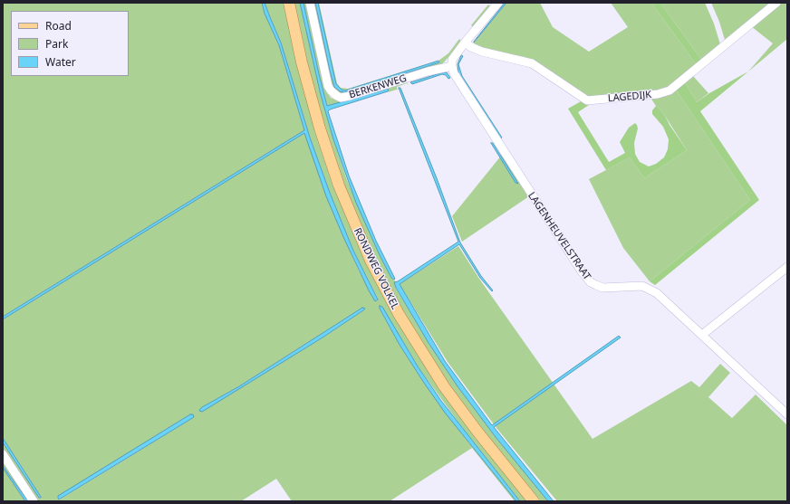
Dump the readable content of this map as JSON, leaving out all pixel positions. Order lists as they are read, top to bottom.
{
  "streets": {
    "main road": ["RONDWEG VOLKEL"],
    "street": ["BERKENWEG", "LAGEDIJK", "LAGENHEUVELSTRAAT"]
  },
  "crossings": [
    ["BERKENWEG", "LAGENHEUVELSTRAAT"]
  ],
  "legend": ["Road", "Park", "Water"]
}
